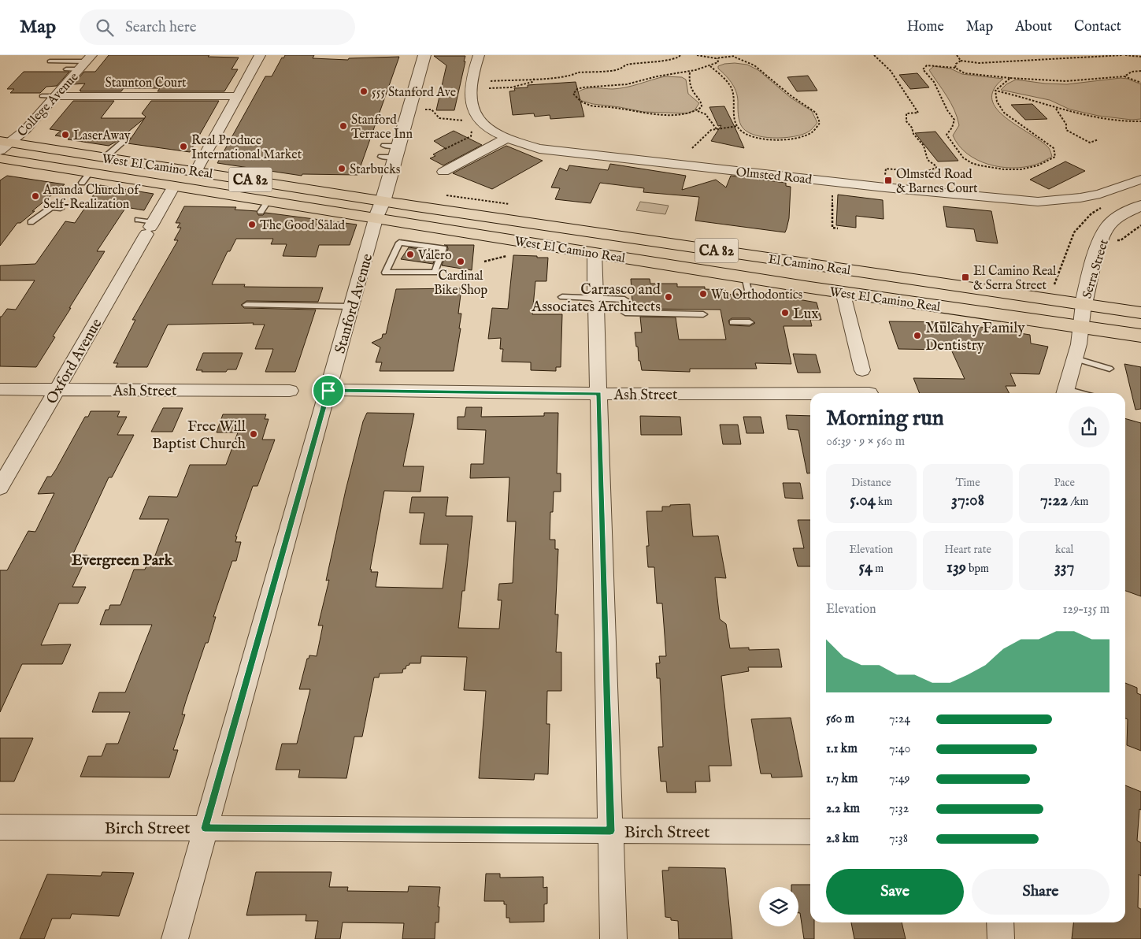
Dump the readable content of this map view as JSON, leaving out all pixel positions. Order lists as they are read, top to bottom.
{
  "streets": {
    "main road": ["West El Camino Real", "CA 82", "El Camino Real"],
    "street": [
      "Staunton Court",
      "College Avenue",
      "Olmsted Road",
      "Serra Street",
      "Stanford Avenue",
      "Oxford Avenue",
      "Ash Street",
      "Birch Street"
    ]
  },
  "crossings": [
    ["Staunton Court", "College Avenue"],
    ["College Avenue", "West El Camino Real"],
    ["West El Camino Real", "El Camino Real"],
    ["West El Camino Real", "Stanford Avenue"],
    ["West El Camino Real", "Oxford Avenue"],
    ["El Camino Real", "Serra Street"],
    ["Stanford Avenue", "Ash Street"],
    ["Stanford Avenue", "Birch Street"],
    ["Oxford Avenue", "Ash Street"]
  ],
  "districts": ["Evergreen Park"],
  "places": {
    "other": [
      "555 Stanford Ave",
      "Stanford Terrace Inn",
      "LaserAway",
      "Real Produce International Market",
      "Starbucks",
      "Ananda Church of Self-Realization",
      "The Good Salad",
      "Valero",
      "Cardinal Bike Shop",
      "Wu Orthodontics",
      "Carrasco and Associates Architects",
      "Lux",
      "Mulcahy Family Dentistry",
      "Free Will Baptist Church"
    ],
    "transit": ["Olmsted Road & Barnes Court", "El Camino Real & Serra Street"]
  },
  "page": {
    "header": "Map",
    "search": "Search here",
    "nav": [
      "Home",
      "Map",
      "About",
      "Contact"
    ],
    "heading": ["Morning run", "06:39 · 9 × 560 m"],
    "stats": [
      ["Distance", "5.04 km"],
      ["Time", "37:08"],
      ["Pace", "7:22 /km"],
      ["Elevation", "54 m"],
      ["Heart rate", "139 bpm"],
      ["kcal", "337"]
    ],
    "chart": ["Elevation", "129–135 m"],
    "list": [
      {
        "name": "560 m",
        "note": "7:24"
      },
      {
        "name": "1.1 km",
        "note": "7:40"
      },
      {
        "name": "1.7 km",
        "note": "7:49"
      },
      {
        "name": "2.2 km",
        "note": "7:32"
      },
      {
        "name": "2.8 km",
        "note": "7:38"
      }
    ],
    "buttons": ["Save", "Share"]
  }
}
